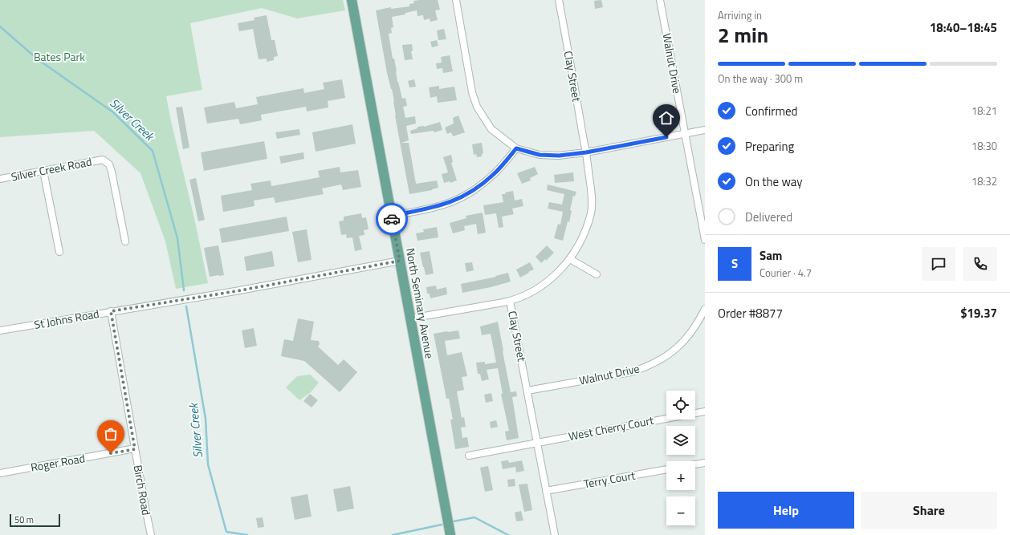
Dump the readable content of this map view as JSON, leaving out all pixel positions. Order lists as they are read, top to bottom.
{
  "streets": {
    "main road": ["North Seminary Avenue"],
    "street": [
      "Walnut Drive",
      "Clay Street",
      "Silver Creek Road",
      "St Johns Road",
      "West Cherry Court",
      "Roger Road",
      "Terry Court",
      "Birch Road"
    ]
  },
  "crossings": [
    ["Walnut Drive", "Clay Street"],
    ["Clay Street", "West Cherry Court"],
    ["Clay Street", "Terry Court"],
    ["North Seminary Avenue", "St Johns Road"],
    ["St Johns Road", "Birch Road"],
    ["Roger Road", "Birch Road"]
  ],
  "water": ["Silver Creek"],
  "parks": ["Bates Park"],
  "scale_bar": "50 m",
  "page": {
    "heading": ["2 min", "Arriving in", "18:40–18:45"],
    "panel": [
      "Sam",
      "Courier · 4.7",
      "Order #8877",
      "$19.37"
    ],
    "bar": "On the way · 300 m",
    "list": [
      ["Confirmed", "18:21"],
      ["Preparing", "18:30"],
      ["On the way", "18:32"],
      "Delivered"
    ],
    "round": "S",
    "map_buttons": ["+", "−"],
    "buttons": ["Help", "Share"],
    "scale": "50 m"
  }
}
